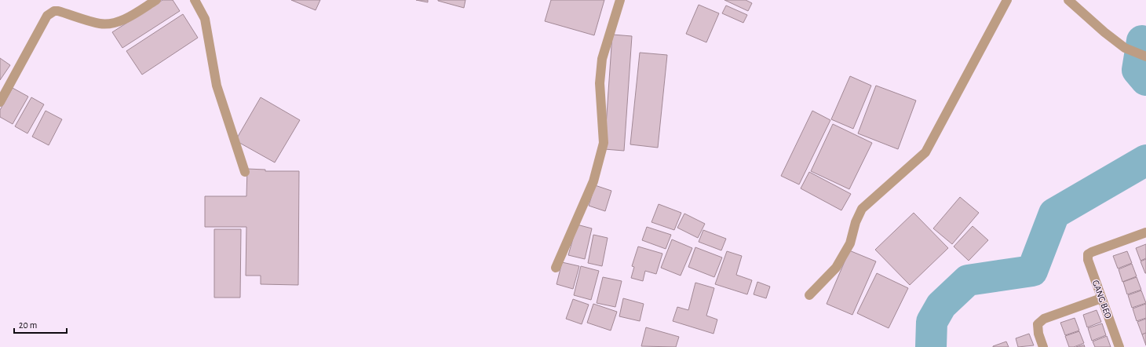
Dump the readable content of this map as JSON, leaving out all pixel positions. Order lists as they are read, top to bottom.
{
  "streets": {
    "street": ["GANG BEO"]
  },
  "scale_bar": "20 m"
}
